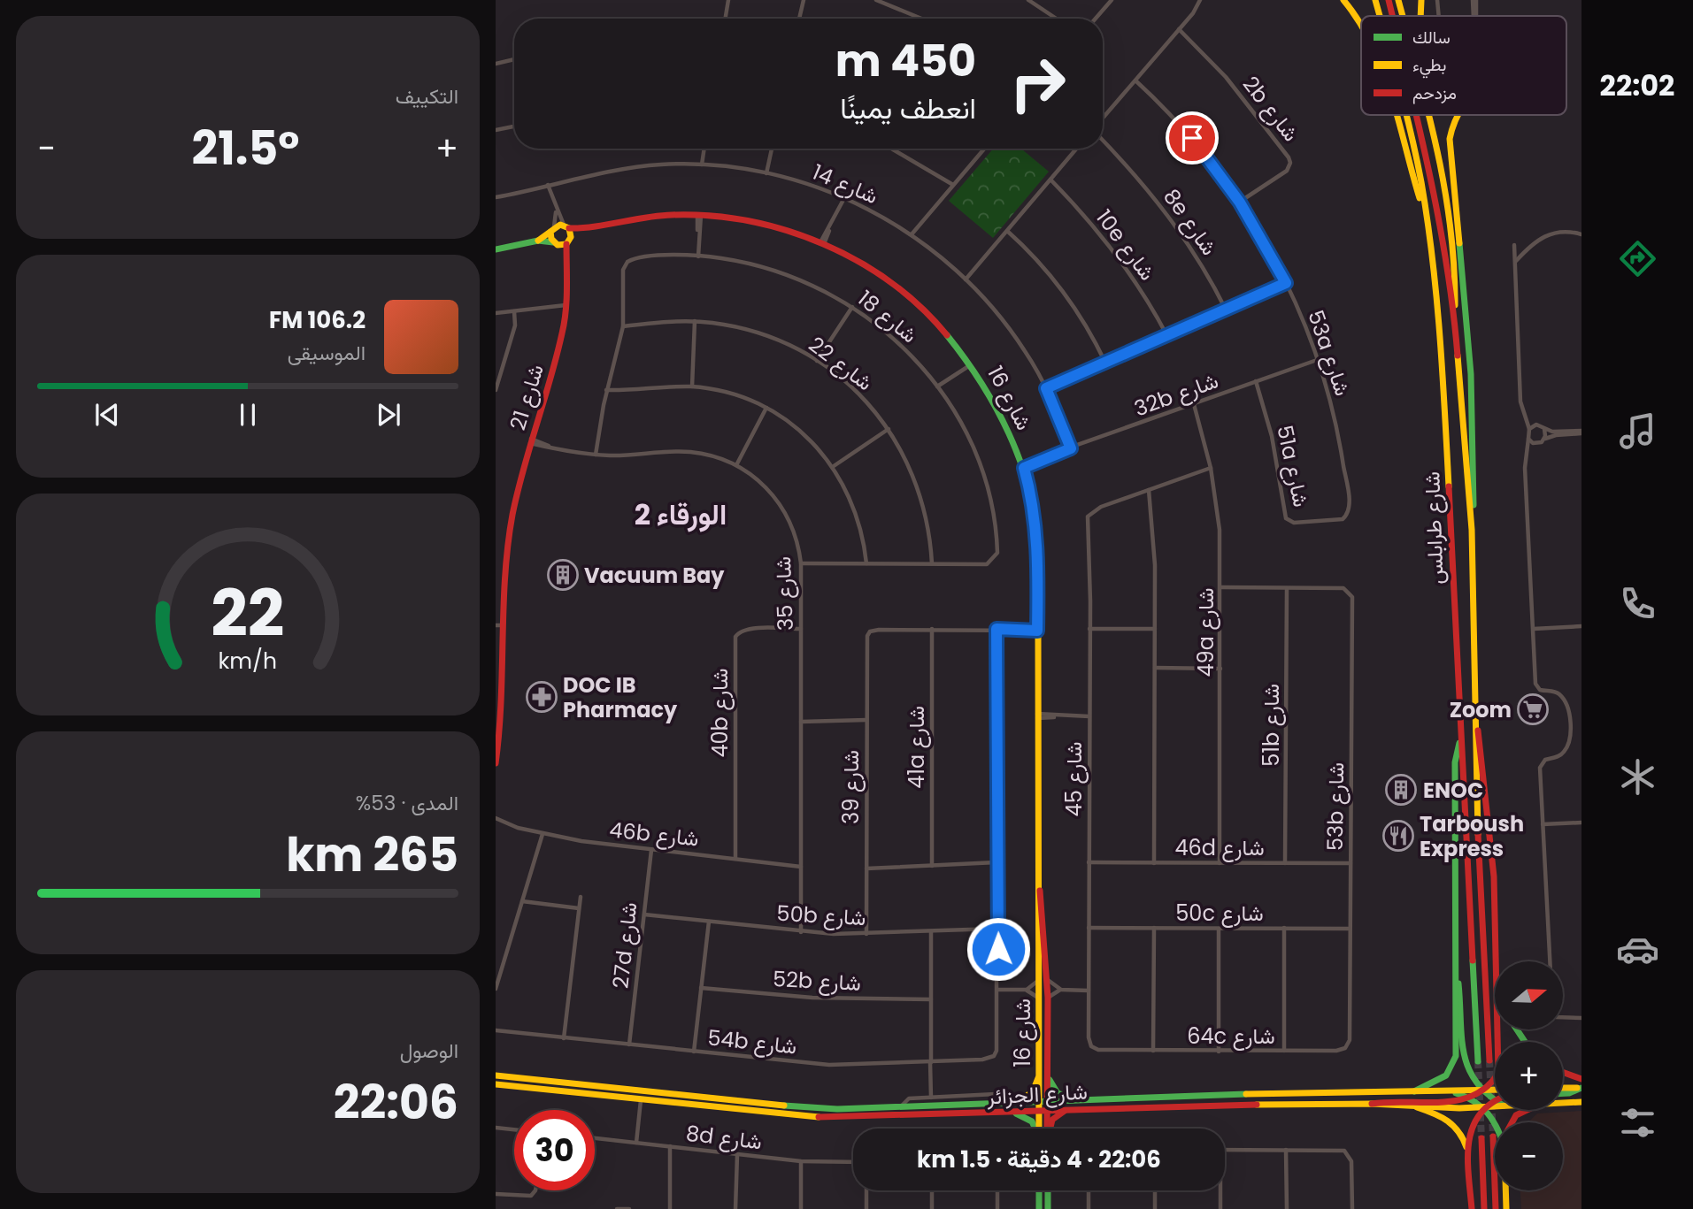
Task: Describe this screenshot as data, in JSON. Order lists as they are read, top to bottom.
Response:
{
  "streets": {
    "main road": [
      "شارع 21",
      "شارع 16",
      "شارع طرابلس",
      "شارع الجزائر"
    ],
    "street": [
      "2b شارع",
      "شارع 14",
      "8e شارع",
      "10e شارع",
      "شارع 18",
      "53a شارع",
      "شارع 22",
      "32b شارع",
      "51a شارع",
      "شارع 35",
      "49a شارع",
      "40b شارع",
      "51b شارع",
      "41a شارع",
      "شارع 45",
      "شارع 39",
      "53b شارع",
      "46b شارع",
      "46d شارع",
      "50c شارع",
      "50b شارع",
      "27d شارع",
      "52b شارع",
      "64c شارع",
      "54b شارع",
      "8d شارع"
    ]
  },
  "crossings": [
    ["2b شارع", "53a شارع"],
    ["شارع 14", "32b شارع"],
    ["شارع 18", "شارع 22"],
    ["53a شارع", "32b شارع"],
    ["53a شارع", "51a شارع"],
    ["32b شارع", "شارع 16"],
    ["32b شارع", "51a شارع"],
    ["32b شارع", "49a شارع"],
    ["شارع 21", "شارع 16"],
    ["شارع 21", "شارع 35"],
    ["شارع 16", "شارع الجزائر"],
    ["شارع 35", "40b شارع"],
    ["شارع 35", "46b شارع"],
    ["شارع 35", "50b شارع"],
    ["49a شارع", "46d شارع"],
    ["40b شارع", "46b شارع"],
    ["51b شارع", "53b شارع"],
    ["51b شارع", "46d شارع"],
    ["41a شارع", "شارع 39"],
    ["شارع 45", "46d شارع"],
    ["شارع 45", "50c شارع"],
    ["شارع 45", "64c شارع"],
    ["شارع 39", "50b شارع"],
    ["53b شارع", "46d شارع"],
    ["53b شارع", "50c شارع"],
    ["53b شارع", "64c شارع"],
    ["46b شارع", "27d شارع"],
    ["50b شارع", "27d شارع"],
    ["27d شارع", "54b شارع"]
  ],
  "districts": ["الورقاء 2"],
  "places": {
    "building": ["Vacuum Bay", "ENOC"],
    "pharmacy": ["DOC IB Pharmacy"],
    "supermarket": ["Zoom"],
    "restaurant": ["Tarboush Express"]
  },
  "legend": ["سالك", "بطيء", "مزدحم"],
  "north": "right",
  "page": {
    "tabs": "22:02",
    "tile": [
      "التكييف",
      ["المدى · 53%", "265 km"],
      ["الوصول", "22:06"]
    ],
    "turn": ["450 m", "انعطف يمينًا"],
    "heat": ["−", "21.5°", "+"],
    "song": ["106.2 FM", "الموسيقى"],
    "map_buttons": ["+", "−"],
    "limit": "30",
    "trip": "22:06 · 4 دقيقة · 1.5 km",
    "gauge": ["22", "km/h"]
  }
}
